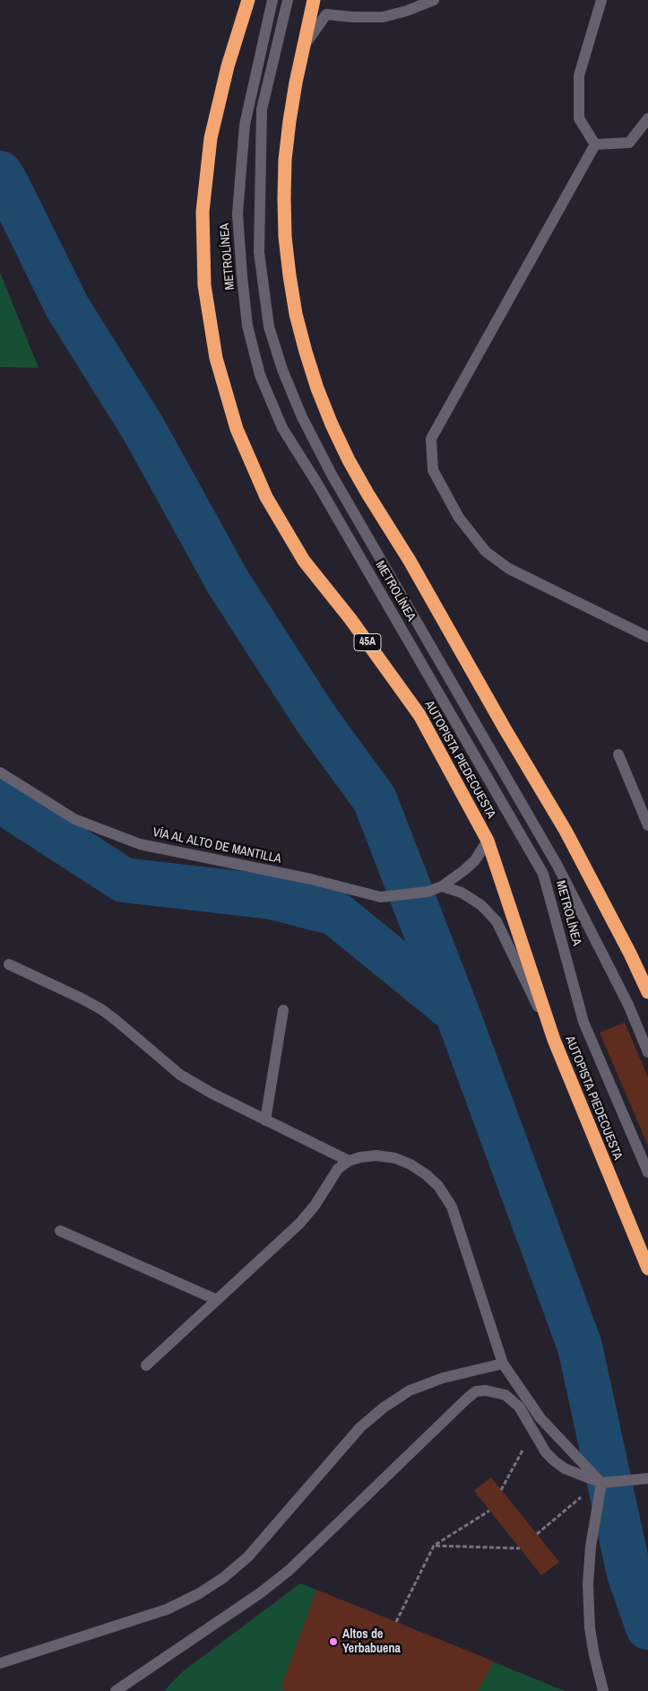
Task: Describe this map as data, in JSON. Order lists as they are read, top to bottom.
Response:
{
  "streets": {
    "highway": ["45A", "AUTOPISTA PIEDECUESTA"],
    "street": ["METROLÍNEA", "VÍA AL ALTO DE MANTILLA"]
  },
  "crossings": [
    ["AUTOPISTA PIEDECUESTA", "VÍA AL ALTO DE MANTILLA"]
  ],
  "places": ["Altos de Yerbabuena"]
}
